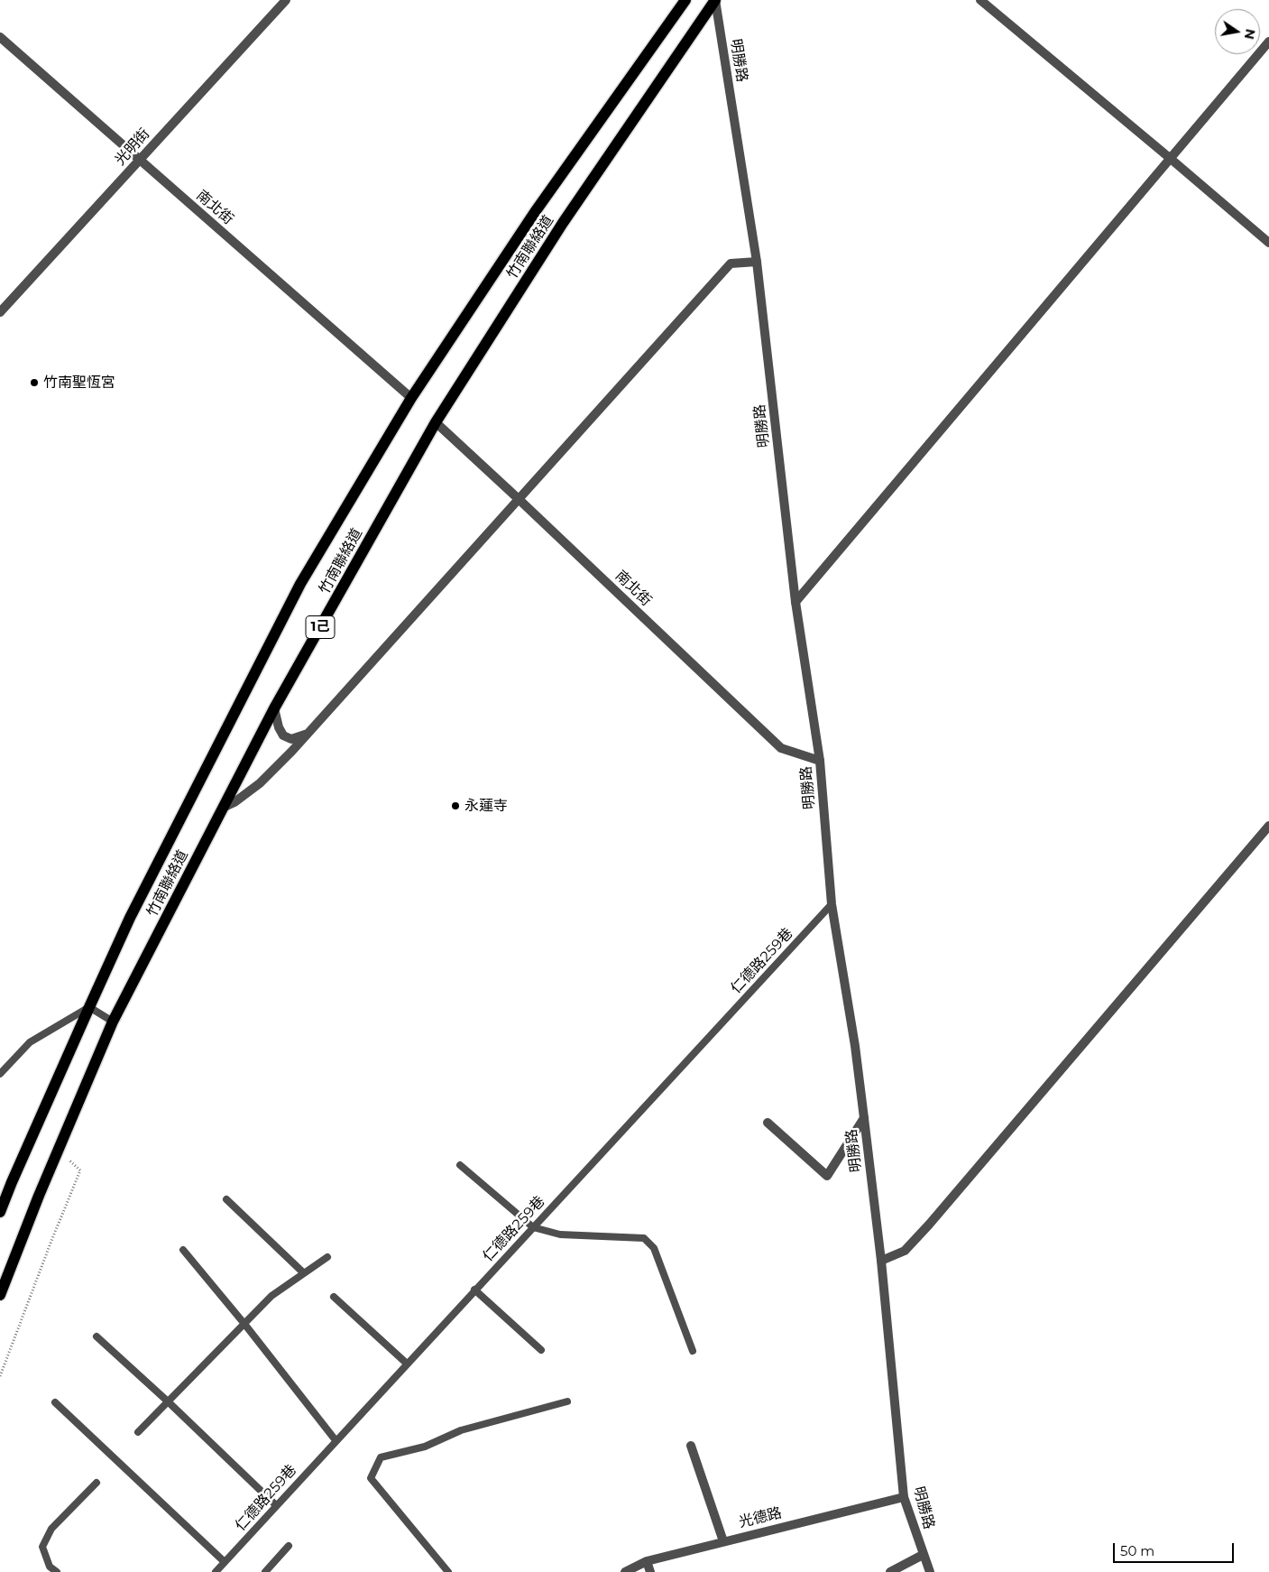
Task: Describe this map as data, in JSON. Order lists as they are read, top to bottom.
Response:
{
  "streets": {
    "main road": ["竹南聯絡道", "1己"],
    "street": [
      "明勝路",
      "光明街",
      "南北街",
      "光德路"
    ],
    "lane": ["仁德路259巷"]
  },
  "crossings": [
    ["明勝路", "南北街"],
    ["明勝路", "竹南聯絡道"],
    ["明勝路", "仁德路259巷"],
    ["明勝路", "光德路"],
    ["光明街", "南北街"],
    ["南北街", "竹南聯絡道"]
  ],
  "places": ["竹南聖恆宮", "永蓮寺"],
  "scale_bar": "50 m",
  "north": "right"
}
